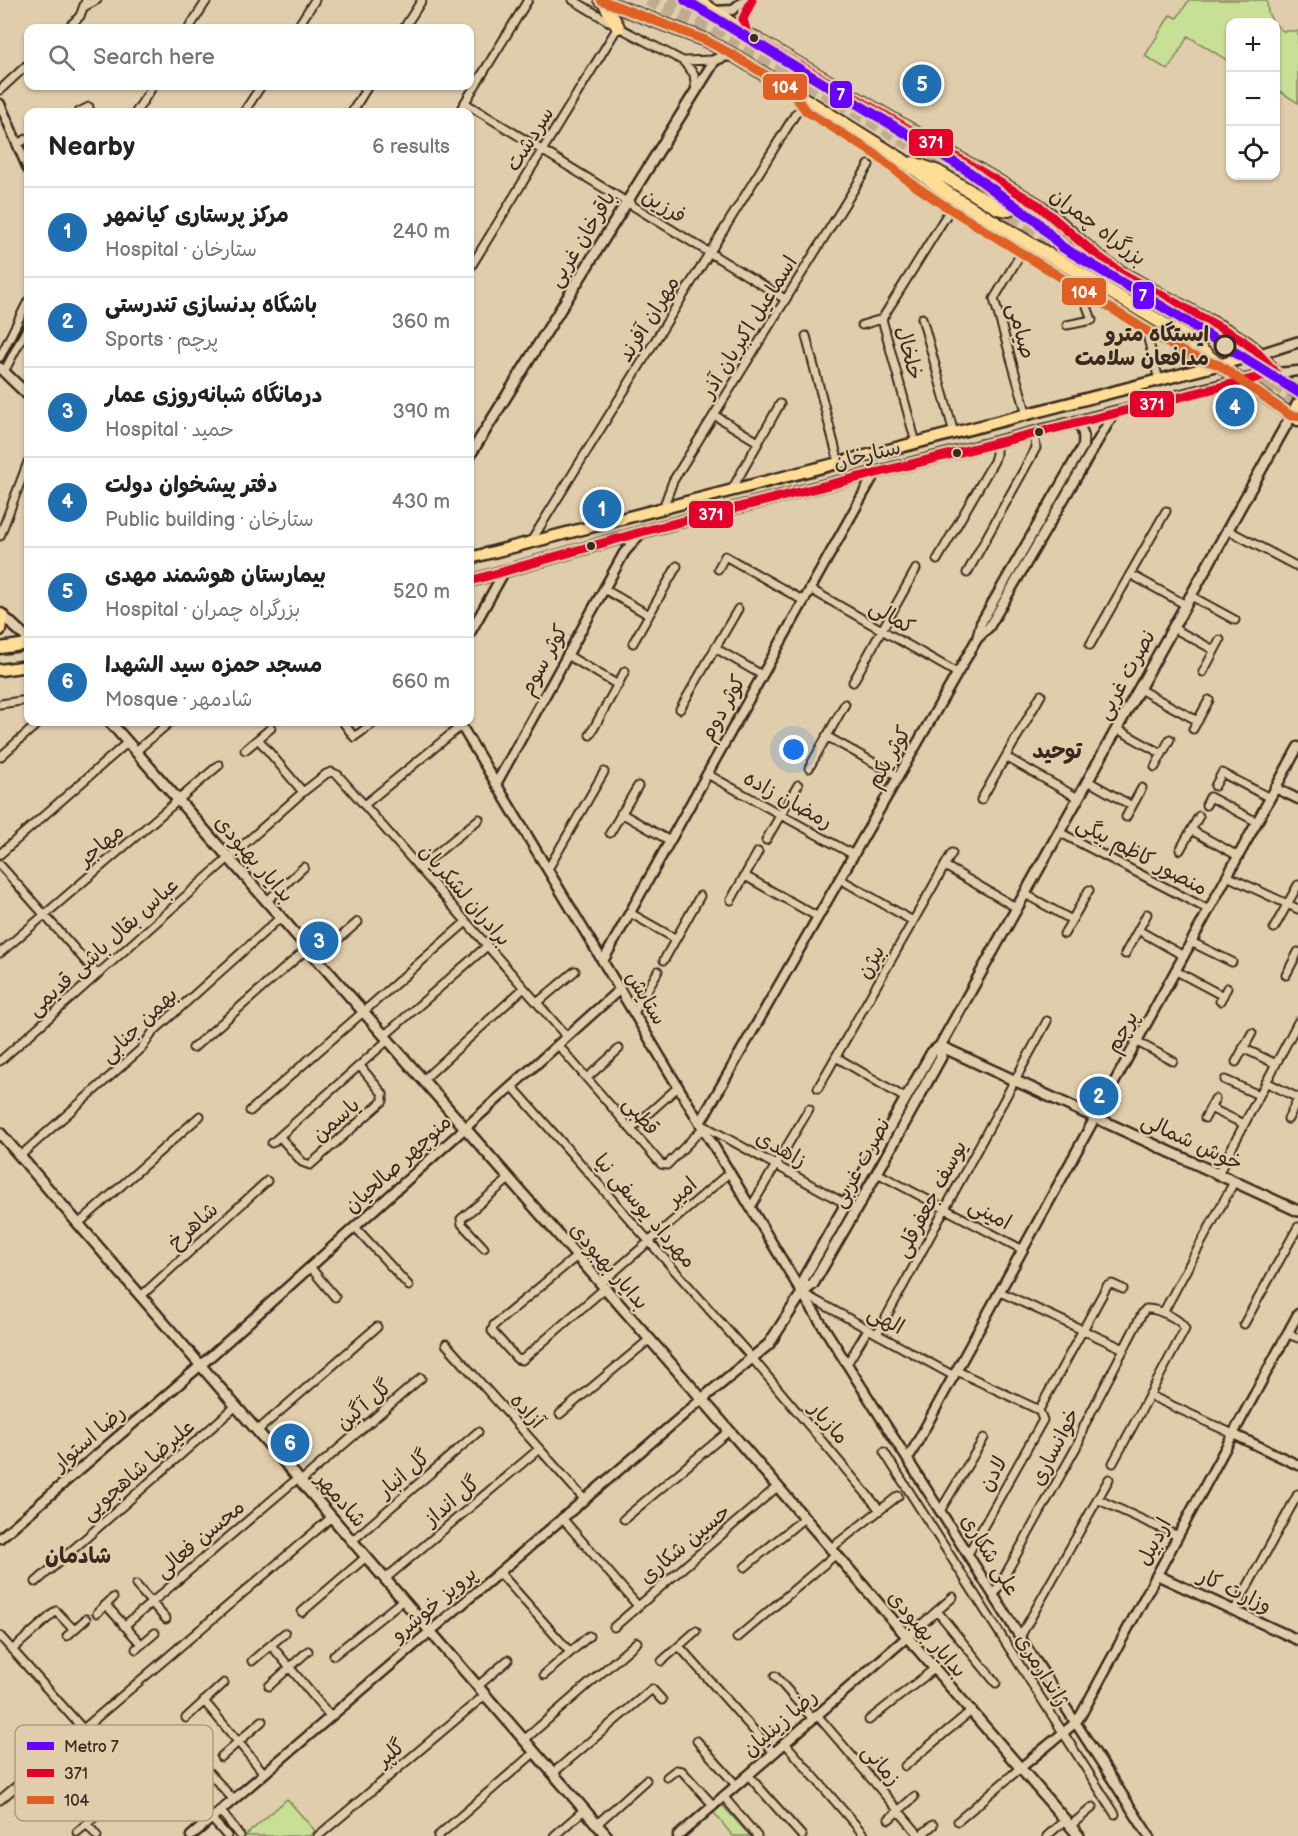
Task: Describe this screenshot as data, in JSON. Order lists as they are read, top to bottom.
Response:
{
  "streets": {
    "highway": ["بزرگراه چمران"],
    "main road": [
      "باقرخان غربی",
      "ستارخان",
      "نصرت غربی",
      "بدایار بهبودی",
      "خوش شمالی",
      "شادمهر"
    ],
    "street": [
      "سردشت",
      "فرزین",
      "مهران آفرند",
      "اسماعیل اکبریان آذر",
      "صیامی",
      "خلخال",
      "کمالی",
      "کوثر سوم",
      "کوثر دوم",
      "کوثر یکم",
      "رمضان زاده",
      "مهاجر",
      "منصور کاظم بیگی",
      "برادران لشکریان",
      "عباس بقال باشی قدیمی",
      "بیژن",
      "ستایش",
      "بهمن جنابی",
      "پرچم",
      "قطبی",
      "یاسمن",
      "زاهدی",
      "منوچهر صالحیان",
      "امیر",
      "یوسف جعفرقلی",
      "مهرداد یوسفی نیا",
      "امینی",
      "شاهرخ",
      "الهی",
      "گل آگین",
      "آزاده",
      "مازیار",
      "رضا استوار",
      "خوانساری",
      "علیرضا شاهجویی",
      "گل انبار",
      "لادن",
      "گل انداز",
      "محسن فعالی",
      "اردبیل",
      "حسین شکاری",
      "علی شکاری",
      "وزارت کار",
      "پرویز خوشرو",
      "ژاندارمری",
      "رضا زینلیان",
      "گلپر",
      "زمانی"
    ]
  },
  "crossings": [
    ["سردشت", "فرزین"],
    ["فرزین", "باقرخان غربی"],
    ["فرزین", "مهران آفرند"],
    ["فرزین", "اسماعیل اکبریان آذر"],
    ["بزرگراه چمران", "ستارخان"],
    ["مهران آفرند", "ستارخان"],
    ["اسماعیل اکبریان آذر", "ستارخان"],
    ["صیامی", "ستارخان"],
    ["خلخال", "ستارخان"],
    ["ستارخان", "کوثر سوم"],
    ["ستارخان", "کوثر دوم"],
    ["ستارخان", "کوثر یکم"],
    ["کمالی", "کوثر دوم"],
    ["کمالی", "کوثر یکم"],
    ["کوثر سوم", "ستایش"],
    ["نصرت غربی", "منصور کاظم بیگی"],
    ["نصرت غربی", "بدایار بهبودی"],
    ["نصرت غربی", "ستایش"],
    ["نصرت غربی", "خوش شمالی"],
    ["نصرت غربی", "زاهدی"],
    ["نصرت غربی", "مهرداد یوسفی نیا"],
    ["نصرت غربی", "امینی"],
    ["نصرت غربی", "الهی"],
    ["نصرت غربی", "مازیار"],
    ["نصرت غربی", "علی شکاری"],
    ["نصرت غربی", "پرویز خوشرو"],
    ["کوثر دوم", "رمضان زاده"],
    ["کوثر دوم", "ستایش"],
    ["کوثر یکم", "رمضان زاده"],
    ["کوثر یکم", "ستایش"],
    ["کوثر یکم", "قطبی"],
    ["کوثر یکم", "زاهدی"],
    ["مهاجر", "بدایار بهبودی"],
    ["منصور کاظم بیگی", "پرچم"],
    ["بدایار بهبودی", "عباس بقال باشی قدیمی"],
    ["بدایار بهبودی", "بهمن جنابی"],
    ["بدایار بهبودی", "منوچهر صالحیان"],
    ["بدایار بهبودی", "امیر"],
    ["بدایار بهبودی", "اردبیل"],
    ["بدایار بهبودی", "حسین شکاری"],
    ["بدایار بهبودی", "پرویز خوشرو"],
    ["بدایار بهبودی", "رضا زینلیان"],
    ["برادران لشکریان", "عباس بقال باشی قدیمی"],
    ["برادران لشکریان", "منوچهر صالحیان"],
    ["ستایش", "قطبی"],
    ["ستایش", "زاهدی"],
    ["ستایش", "منوچهر صالحیان"],
    ["ستایش", "امیر"],
    ["ستایش", "الهی"],
    ["ستایش", "علی شکاری"],
    ["بهمن جنابی", "شادمهر"],
    ["پرچم", "خوش شمالی"],
    ["پرچم", "امینی"],
    ["پرچم", "الهی"],
    ["پرچم", "علی شکاری"],
    ["قطبی", "زاهدی"],
    ["قطبی", "منوچهر صالحیان"],
    ["خوش شمالی", "یوسف جعفرقلی"],
    ["منوچهر صالحیان", "مهرداد یوسفی نیا"],
    ["منوچهر صالحیان", "رضا استوار"],
    ["منوچهر صالحیان", "شادمهر"],
    ["امیر", "مهرداد یوسفی نیا"],
    ["یوسف جعفرقلی", "امینی"],
    ["یوسف جعفرقلی", "الهی"],
    ["مهرداد یوسفی نیا", "مازیار"],
    ["شاهرخ", "شادمهر"],
    ["الهی", "لادن"],
    ["الهی", "علی شکاری"],
    ["گل آگین", "شادمهر"],
    ["گل آگین", "محسن فعالی"],
    ["آزاده", "گل انداز"],
    ["آزاده", "پرویز خوشرو"],
    ["رضا استوار", "شادمهر"],
    ["خوانساری", "علی شکاری"],
    ["علیرضا شاهجویی", "شادمهر"],
    ["گل انبار", "شادمهر"],
    ["لادن", "علی شکاری"],
    ["شادمهر", "گل انداز"],
    ["شادمهر", "محسن فعالی"],
    ["شادمهر", "پرویز خوشرو"],
    ["شادمهر", "گلپر"],
    ["اردبیل", "علی شکاری"],
    ["اردبیل", "وزارت کار"],
    ["اردبیل", "ژاندارمری"],
    ["رضا زینلیان", "زمانی"]
  ],
  "districts": ["توحید", "شادمان"],
  "places": ["ایستگاه مترو مدافعان سلامت"],
  "lines": ["metro line 7", "transit line 371", "transit line 104"],
  "legend": ["Metro 7", "371", "104"],
  "page": {
    "map_buttons": ["+", "−"],
    "search": "Search here",
    "pins": [
      "5",
      "4",
      "1",
      "3",
      "2",
      "6"
    ],
    "heading": ["Nearby", "6 results"],
    "list": [
      {
        "mark": "1",
        "name": "مرکز پرستاری کیانمهر",
        "note": "Hospital · ستارخان",
        "value": "240 m"
      },
      {
        "mark": "2",
        "name": "باشگاه بدنسازی تندرستی",
        "note": "Sports · پرچم",
        "value": "360 m"
      },
      {
        "mark": "3",
        "name": "درمانگاه شبانه‌روزی عمار",
        "note": "Hospital · حمید",
        "value": "390 m"
      },
      {
        "mark": "4",
        "name": "دفتر پیشخوان دولت",
        "note": "Public building · ستارخان",
        "value": "430 m"
      },
      {
        "mark": "5",
        "name": "بیمارستان هوشمند مهدی",
        "note": "Hospital · بزرگراه چمران",
        "value": "520 m"
      },
      {
        "mark": "6",
        "name": "مسجد حمزه سید الشهدا",
        "note": "Mosque · شادمهر",
        "value": "660 m"
      }
    ]
  }
}
